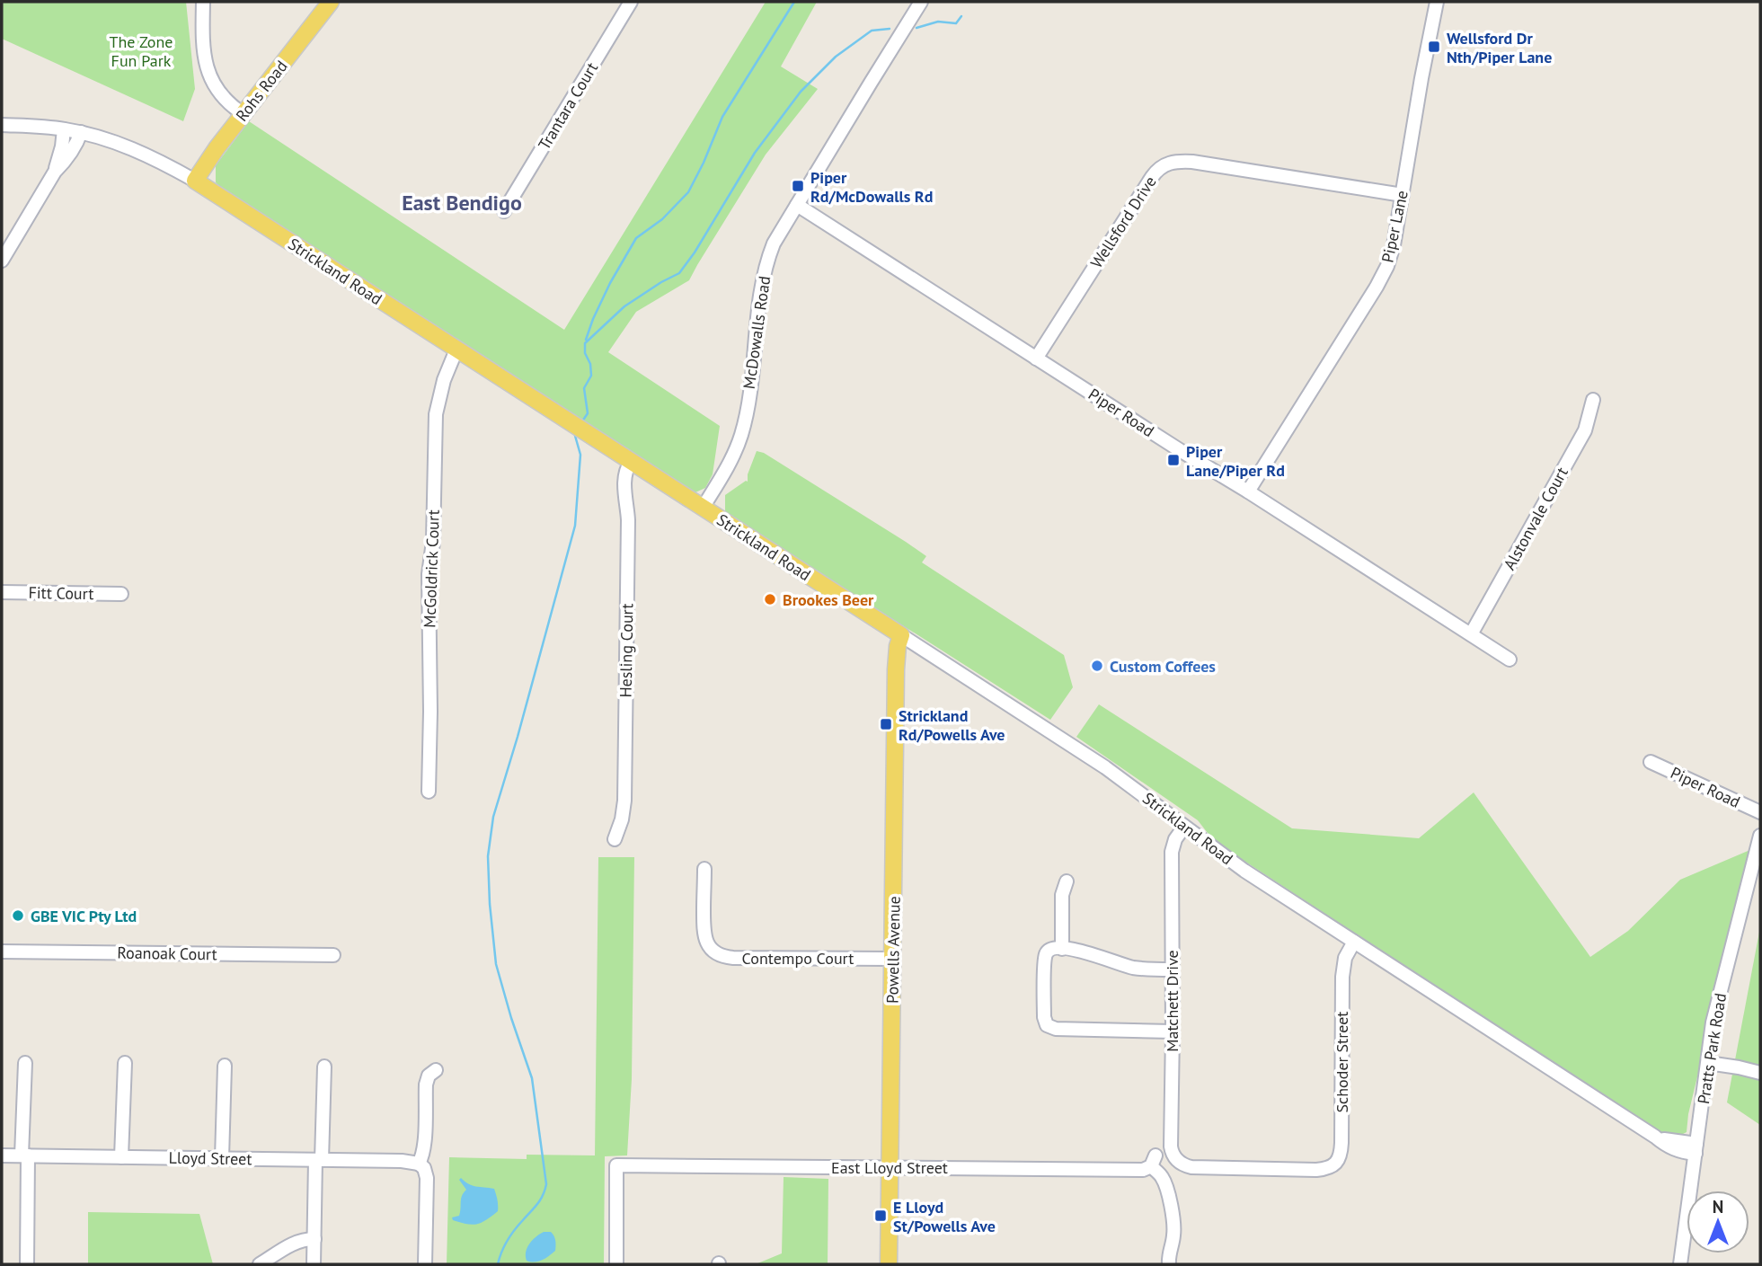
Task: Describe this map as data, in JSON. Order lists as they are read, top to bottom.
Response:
{
  "streets": {
    "main road": ["Rohs Road", "Strickland Road", "Powells Avenue"],
    "street": [
      "Trantara Court",
      "Wellsford Drive",
      "Piper Lane",
      "McDowalls Road",
      "Piper Road",
      "Alstonvale Court",
      "McGoldrick Court",
      "Fitt Court",
      "Hesling Court",
      "Roanoak Court",
      "Contempo Court",
      "Matchett Drive",
      "Pratts Park Road",
      "Schoder Street",
      "Lloyd Street",
      "East Lloyd Street"
    ]
  },
  "crossings": [
    ["Rohs Road", "Strickland Road"],
    ["Wellsford Drive", "Piper Lane"],
    ["Wellsford Drive", "Piper Road"],
    ["Piper Lane", "Piper Road"],
    ["Strickland Road", "McDowalls Road"],
    ["Strickland Road", "McGoldrick Court"],
    ["Strickland Road", "Hesling Court"],
    ["Strickland Road", "Powells Avenue"],
    ["Strickland Road", "Matchett Drive"],
    ["Strickland Road", "Pratts Park Road"],
    ["Strickland Road", "Schoder Street"],
    ["McDowalls Road", "Piper Road"],
    ["Piper Road", "Alstonvale Court"],
    ["Powells Avenue", "Contempo Court"],
    ["Powells Avenue", "East Lloyd Street"],
    ["Matchett Drive", "Schoder Street"]
  ],
  "districts": ["East Bendigo"],
  "parks": ["The Zone Fun Park"],
  "places": {
    "transit": [
      "Wellsford Dr Nth/Piper Lane",
      "Piper Rd/McDowalls Rd",
      "Piper Lane/Piper Rd",
      "Strickland Rd/Powells Ave",
      "E Lloyd St/Powells Ave"
    ],
    "other": ["Brookes Beer", "Custom Coffees", "GBE VIC Pty Ltd"]
  },
  "north": "top"
}
